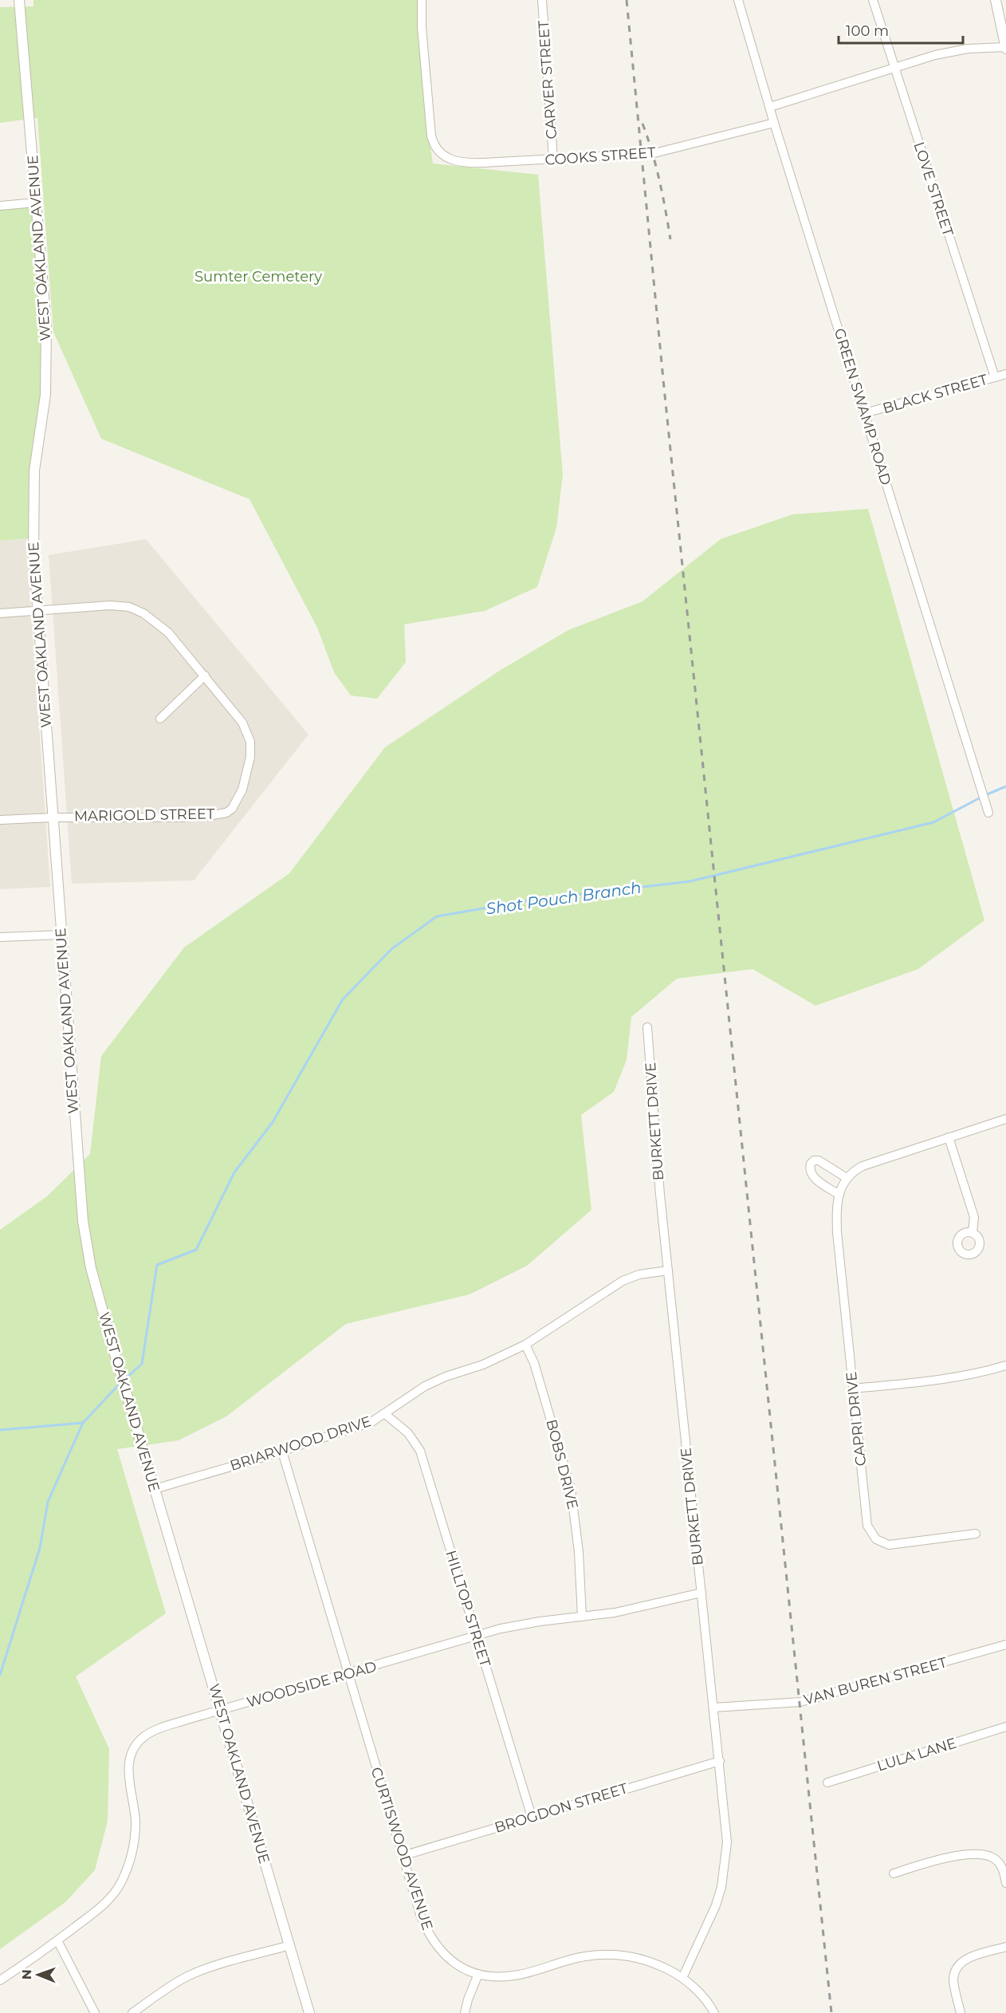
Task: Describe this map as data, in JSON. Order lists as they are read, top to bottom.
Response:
{
  "streets": {
    "street": [
      "CARVER STREET",
      "COOKS STREET",
      "LOVE STREET",
      "WEST OAKLAND AVENUE",
      "BLACK STREET",
      "GREEN SWAMP ROAD",
      "MARIGOLD STREET",
      "BURKETT DRIVE",
      "CAPRI DRIVE",
      "BRIARWOOD DRIVE",
      "BOBS DRIVE",
      "HILLTOP STREET",
      "VAN BUREN STREET",
      "WOODSIDE ROAD",
      "LULA LANE",
      "BROGDON STREET",
      "CURTISWOOD AVENUE"
    ]
  },
  "crossings": [
    ["CARVER STREET", "COOKS STREET"],
    ["COOKS STREET", "GREEN SWAMP ROAD"],
    ["LOVE STREET", "BLACK STREET"],
    ["WEST OAKLAND AVENUE", "MARIGOLD STREET"],
    ["WEST OAKLAND AVENUE", "BRIARWOOD DRIVE"],
    ["WEST OAKLAND AVENUE", "WOODSIDE ROAD"],
    ["BLACK STREET", "GREEN SWAMP ROAD"],
    ["BURKETT DRIVE", "BRIARWOOD DRIVE"],
    ["BURKETT DRIVE", "VAN BUREN STREET"],
    ["BURKETT DRIVE", "WOODSIDE ROAD"],
    ["BURKETT DRIVE", "BROGDON STREET"],
    ["BURKETT DRIVE", "CURTISWOOD AVENUE"],
    ["BRIARWOOD DRIVE", "BOBS DRIVE"],
    ["BRIARWOOD DRIVE", "HILLTOP STREET"],
    ["BRIARWOOD DRIVE", "CURTISWOOD AVENUE"],
    ["BOBS DRIVE", "WOODSIDE ROAD"],
    ["HILLTOP STREET", "WOODSIDE ROAD"],
    ["HILLTOP STREET", "BROGDON STREET"],
    ["WOODSIDE ROAD", "CURTISWOOD AVENUE"],
    ["BROGDON STREET", "CURTISWOOD AVENUE"]
  ],
  "water": ["Shot Pouch Branch"],
  "parks": ["Sumter Cemetery"],
  "scale_bar": "100 m",
  "north": "left"
}
